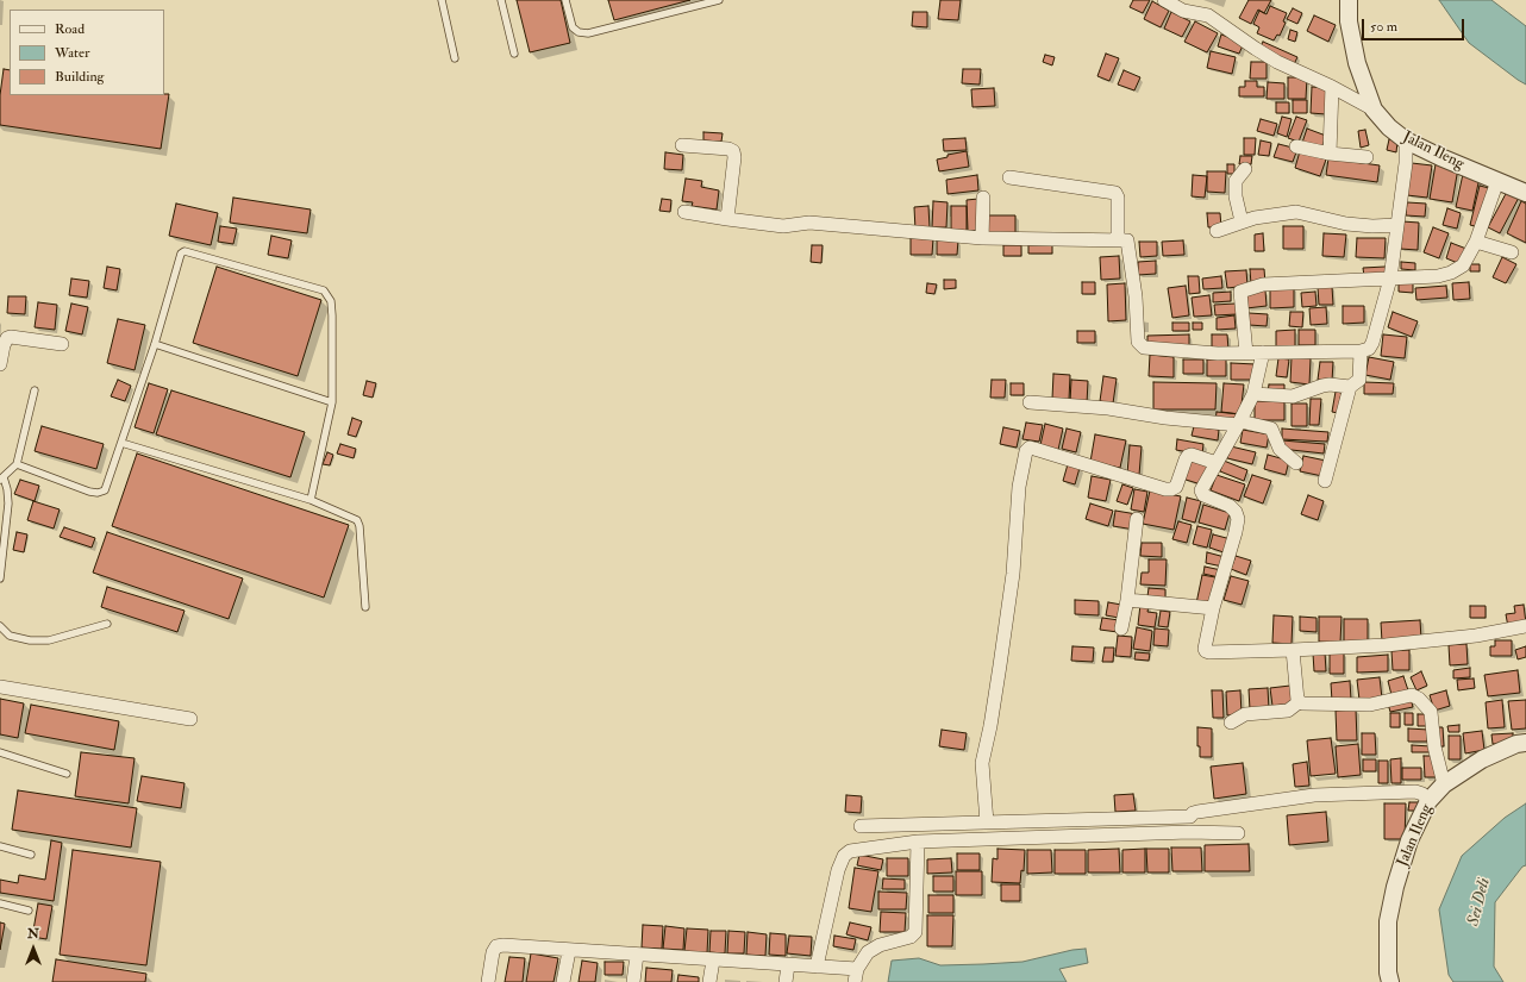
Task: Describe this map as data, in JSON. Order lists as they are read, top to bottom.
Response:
{
  "streets": {
    "street": ["Jalan Ileng"]
  },
  "water": ["Sei Deli"],
  "legend": ["Road", "Water", "Building"],
  "scale_bar": "50 m",
  "north": "top"
}
